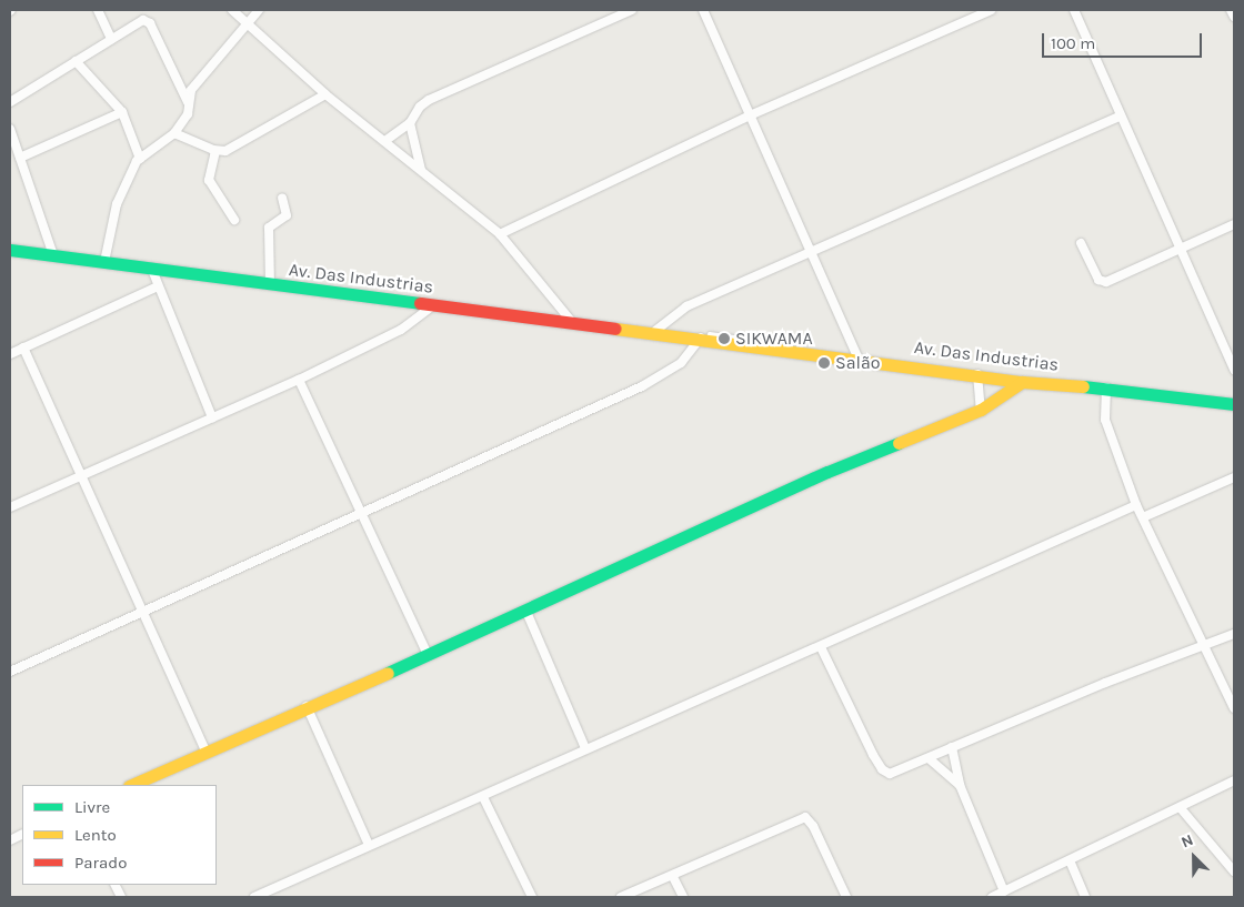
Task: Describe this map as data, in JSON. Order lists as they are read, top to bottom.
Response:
{
  "streets": {
    "main road": ["Av. Das Industrias"]
  },
  "places": ["SIKWAMA", "Salão"],
  "legend": ["Livre", "Lento", "Parado"],
  "scale_bar": "100 m",
  "north": "top left"
}
